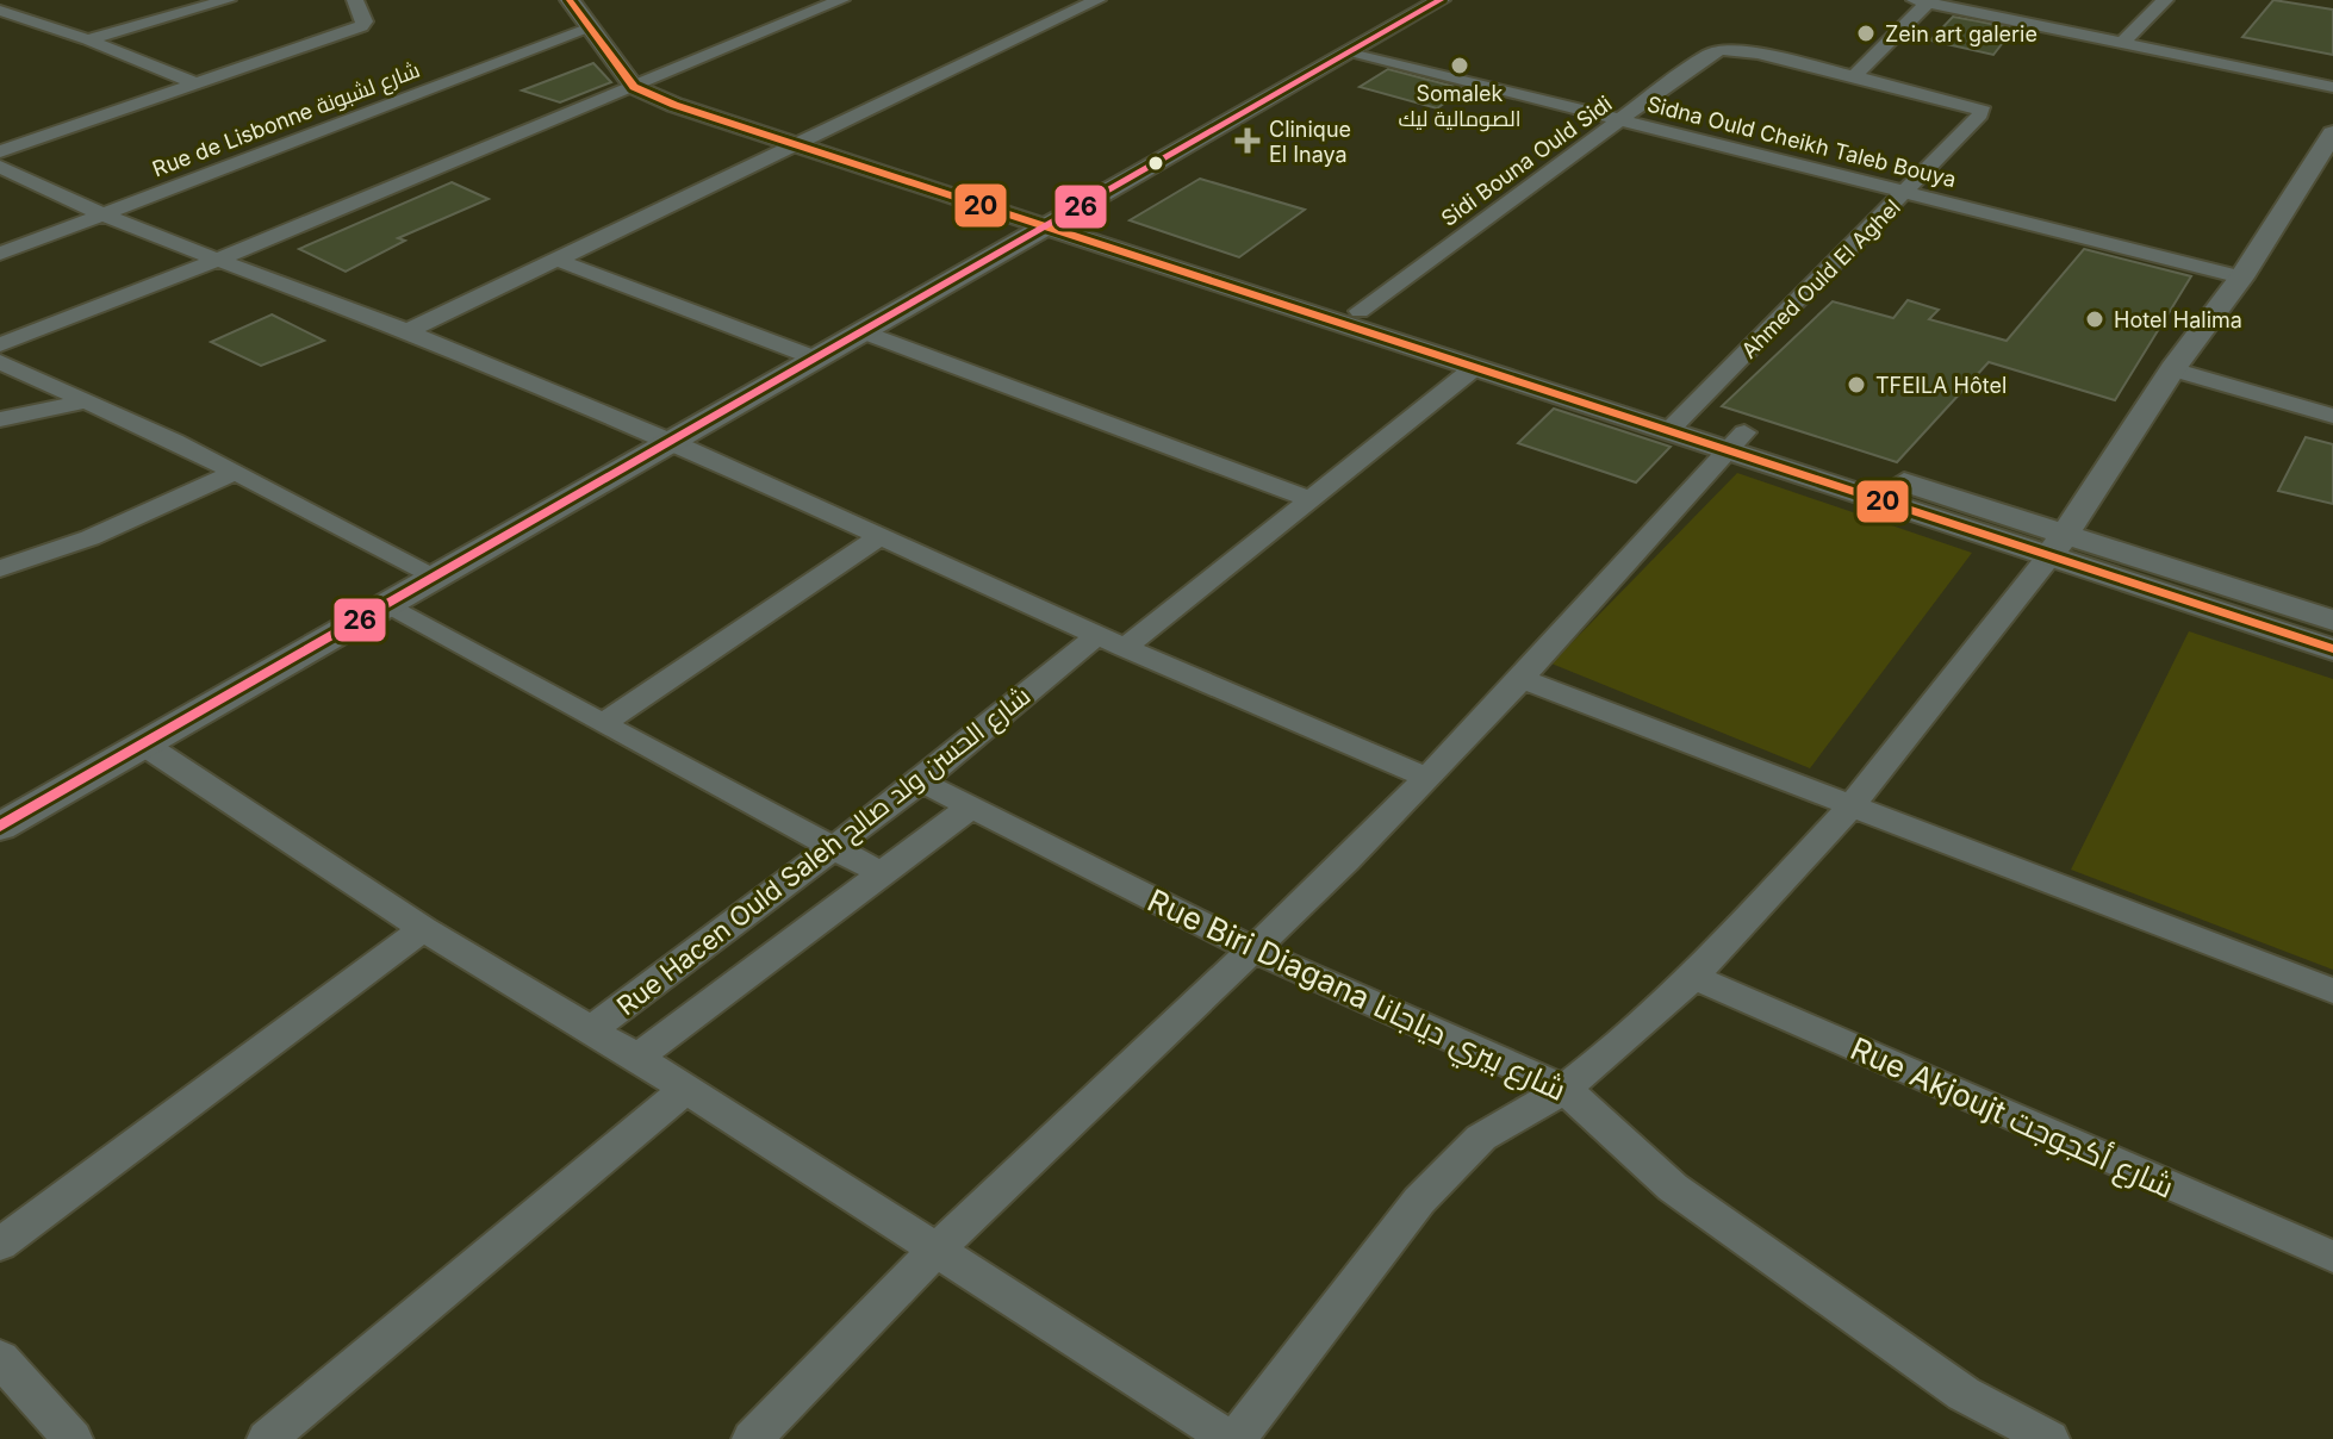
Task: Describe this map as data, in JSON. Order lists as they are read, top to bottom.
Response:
{
  "streets": {
    "street": [
      "Rue de Lisbonne شارع لشبونة",
      "Sidna Ould Cheikh Taleb Bouya",
      "Sidi Bouna Ould Sidi",
      "Ahmed Ould El Aghel",
      "Rue Hacen Ould Saleh شارع الحسن ولد صالح",
      "Rue Biri Diagana شارع بيري دياجانا",
      "Rue Akjoujt شارع أكجوجت"
    ]
  },
  "crossings": [
    ["Sidna Ould Cheikh Taleb Bouya", "Sidi Bouna Ould Sidi"],
    ["Sidna Ould Cheikh Taleb Bouya", "Ahmed Ould El Aghel"],
    ["Sidi Bouna Ould Sidi", "Ahmed Ould El Aghel"],
    ["Rue Hacen Ould Saleh شارع الحسن ولد صالح", "Rue Biri Diagana شارع بيري دياجانا"]
  ],
  "places": {
    "other": [
      "Zein art galerie",
      "Somalek الصومالية ليك",
      "Hotel Halima",
      "TFEILA Hôtel"
    ],
    "health": ["Clinique El Inaya"]
  },
  "lines": ["transit line 20", "transit line 26"]
}
